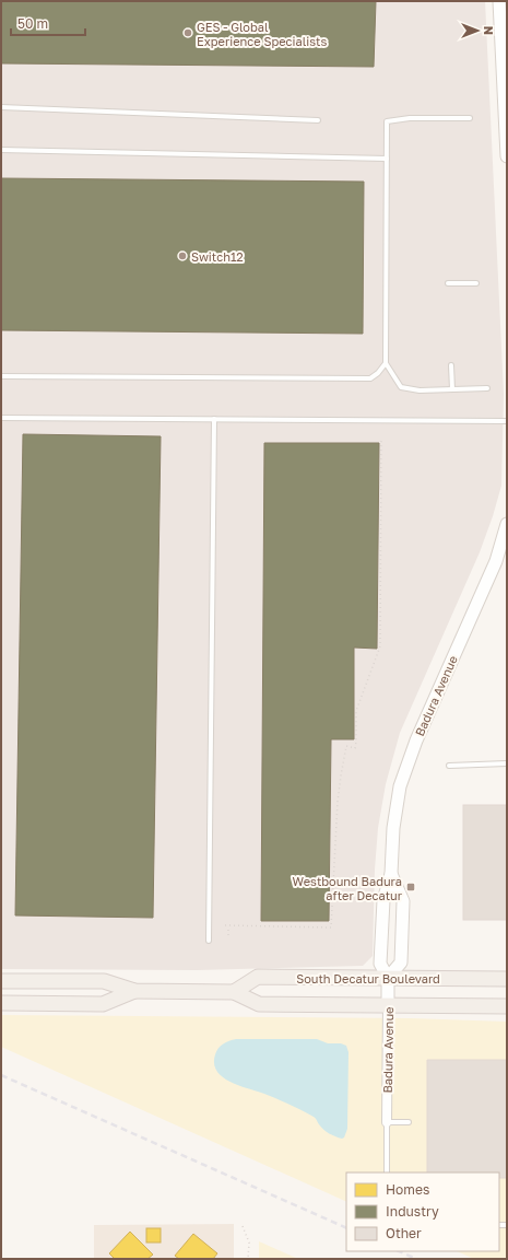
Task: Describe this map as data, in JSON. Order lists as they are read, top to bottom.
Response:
{
  "streets": {
    "main road": ["Badura Avenue", "South Decatur Boulevard"]
  },
  "crossings": [
    ["Badura Avenue", "South Decatur Boulevard"]
  ],
  "places": {
    "other": ["GES - Global Experience Specialists", "Switch12"],
    "transit": ["Westbound Badura after Decatur"]
  },
  "legend": ["Homes", "Industry", "Other"],
  "scale_bar": "50 m",
  "north": "right"
}
